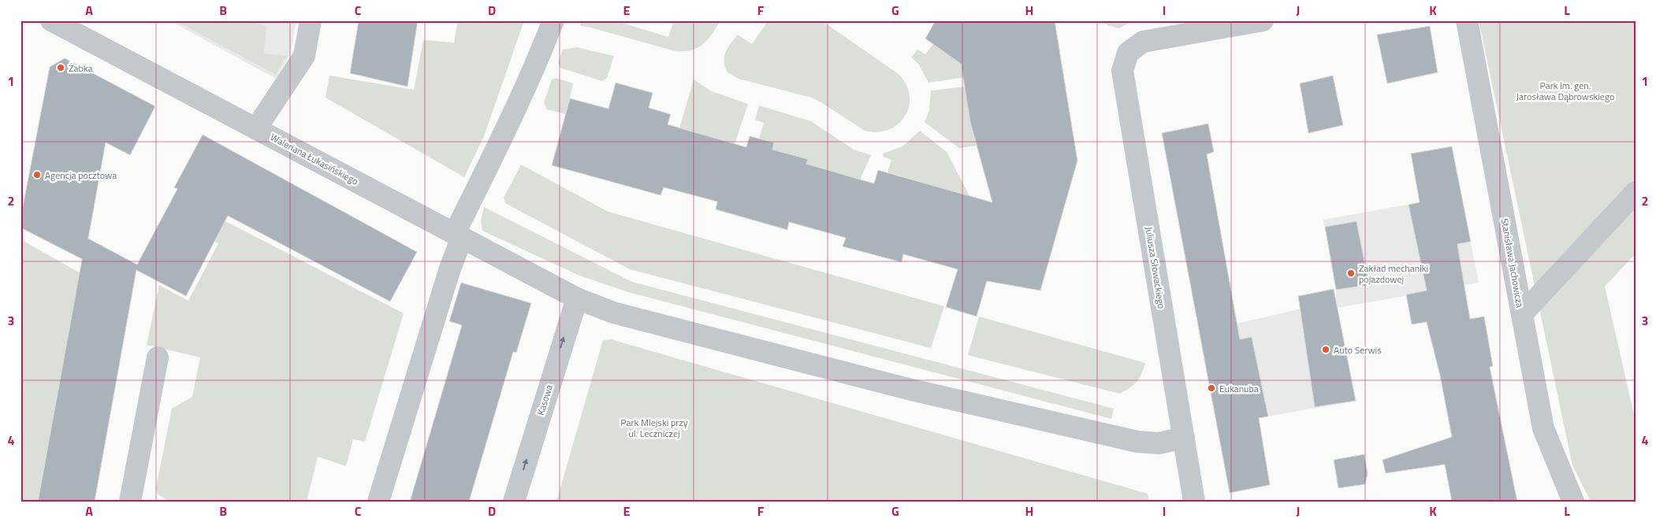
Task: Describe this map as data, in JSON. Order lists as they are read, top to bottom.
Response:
{
  "streets": {
    "street": [
      "Waleriana Łukasińskiego",
      "Stanisława Jachowicza",
      "Juliusza Słowackiego",
      "Kasowa"
    ]
  },
  "crossings": [
    ["Waleriana Łukasińskiego", "Juliusza Słowackiego"],
    ["Waleriana Łukasińskiego", "Kasowa"]
  ],
  "parks": ["Park im. gen. Jarosława Dąbrowskiego", "Park Miejski przy ul. Leczniczej"],
  "places": [
    "Żabka",
    "Agencja pocztowa",
    "Zakład mechaniki pojazdowej",
    "Auto Serwis",
    "Eukanuba"
  ],
  "grid": {
    "columns": [
      "A",
      "B",
      "C",
      "D",
      "E",
      "F",
      "G",
      "H",
      "I",
      "J",
      "K",
      "L"
    ],
    "rows": [
      "1",
      "2",
      "3",
      "4"
    ]
  }
}
